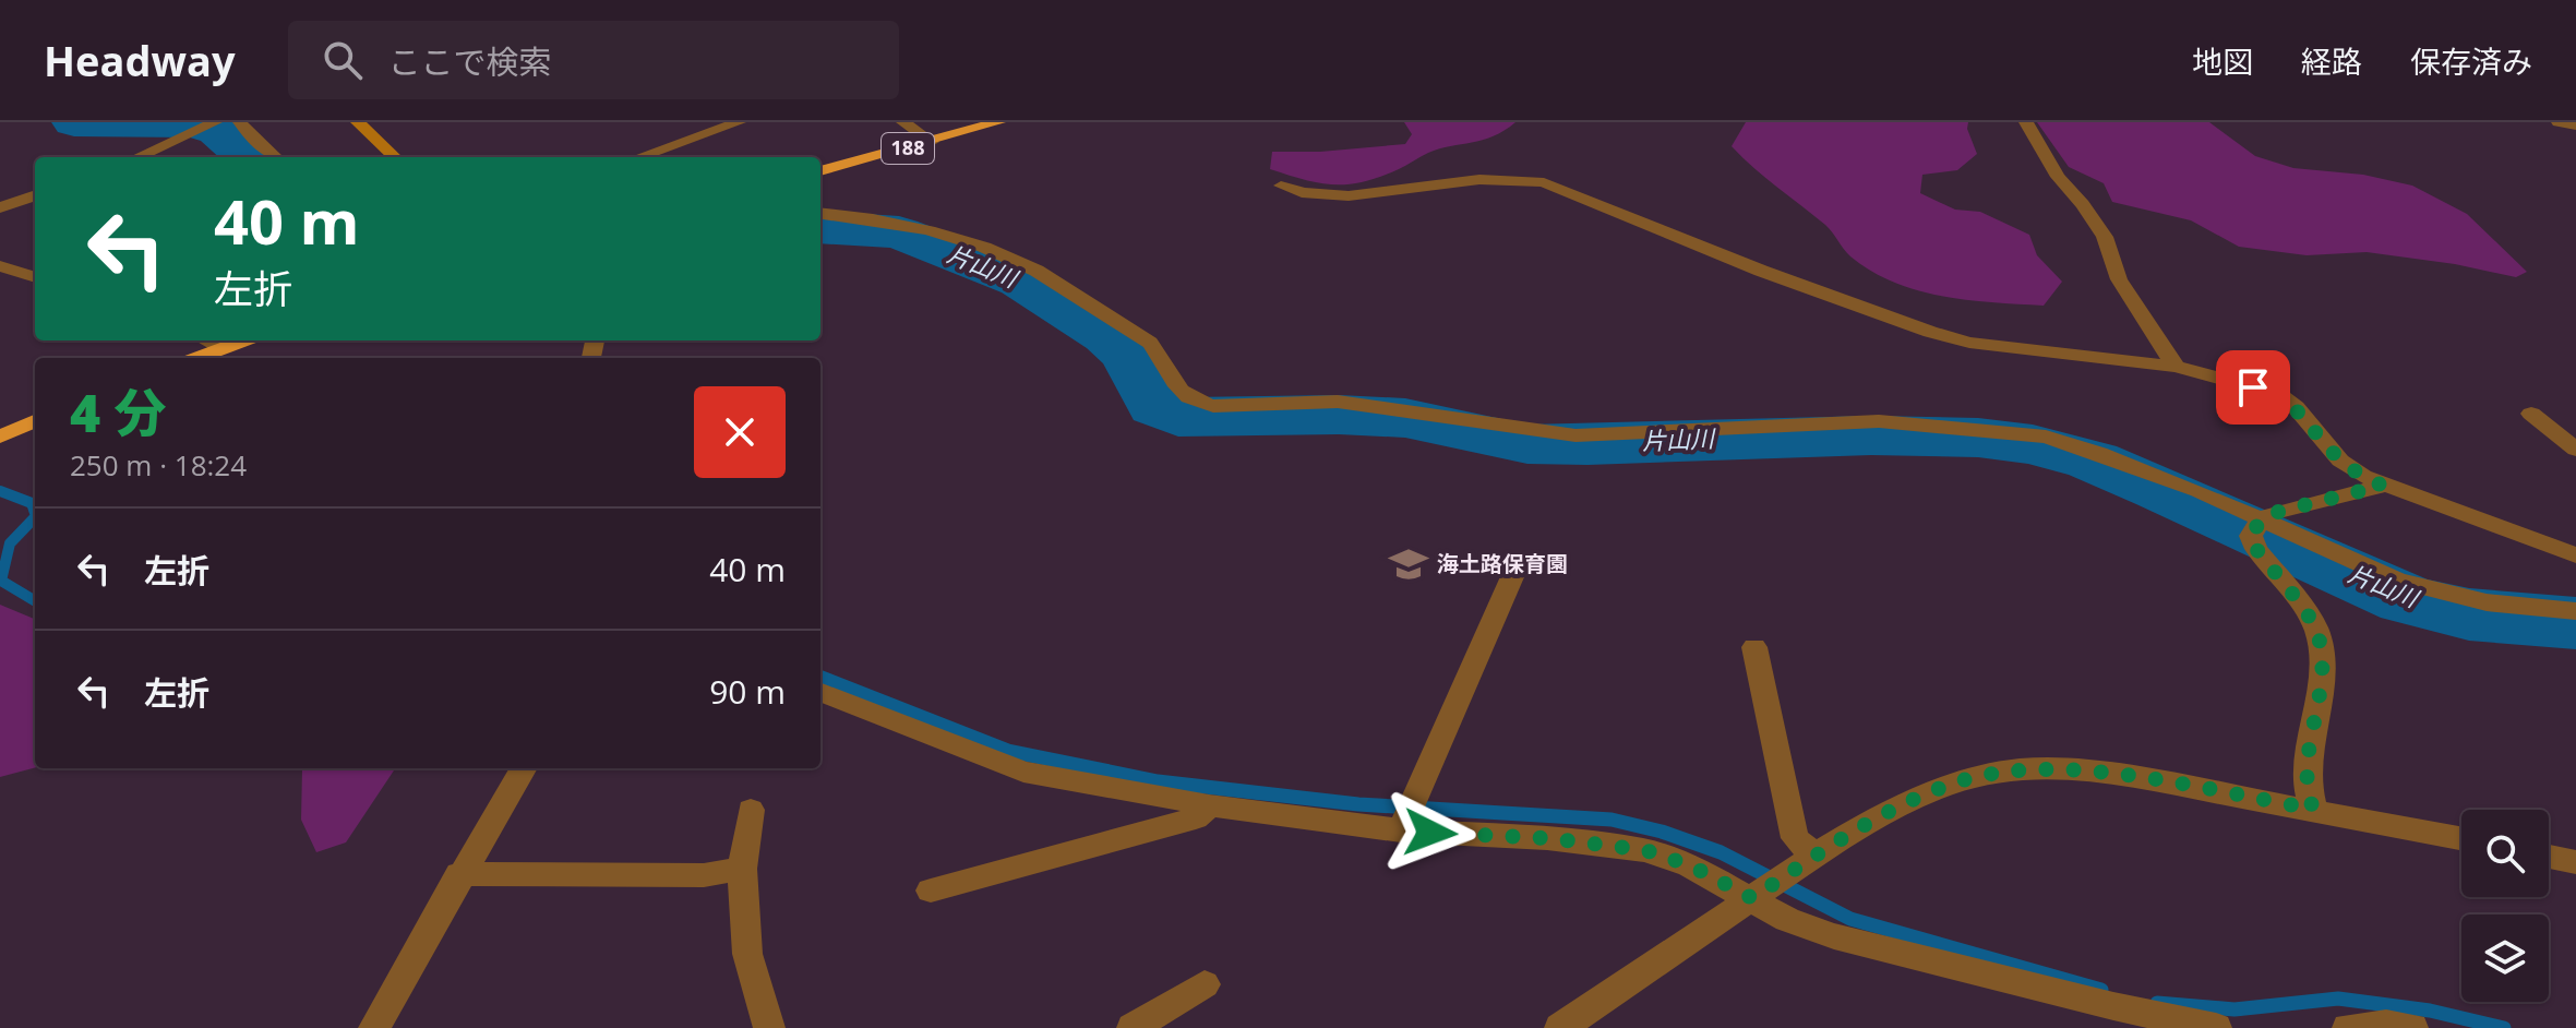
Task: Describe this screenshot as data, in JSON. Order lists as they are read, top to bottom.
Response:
{
  "streets": {
    "highway": ["188"]
  },
  "water": ["片山川"],
  "places": {
    "school or university": ["海土路保育園"]
  },
  "page": {
    "header": "Headway",
    "search": "ここで検索",
    "nav": ["地図", "経路", "保存済み"],
    "turn": ["40 m", "左折"],
    "heading": ["4 分", "250 m · 18:24"],
    "list": [
      {
        "name": "左折",
        "value": "40 m"
      },
      {
        "name": "左折",
        "value": "90 m"
      }
    ]
  }
}
